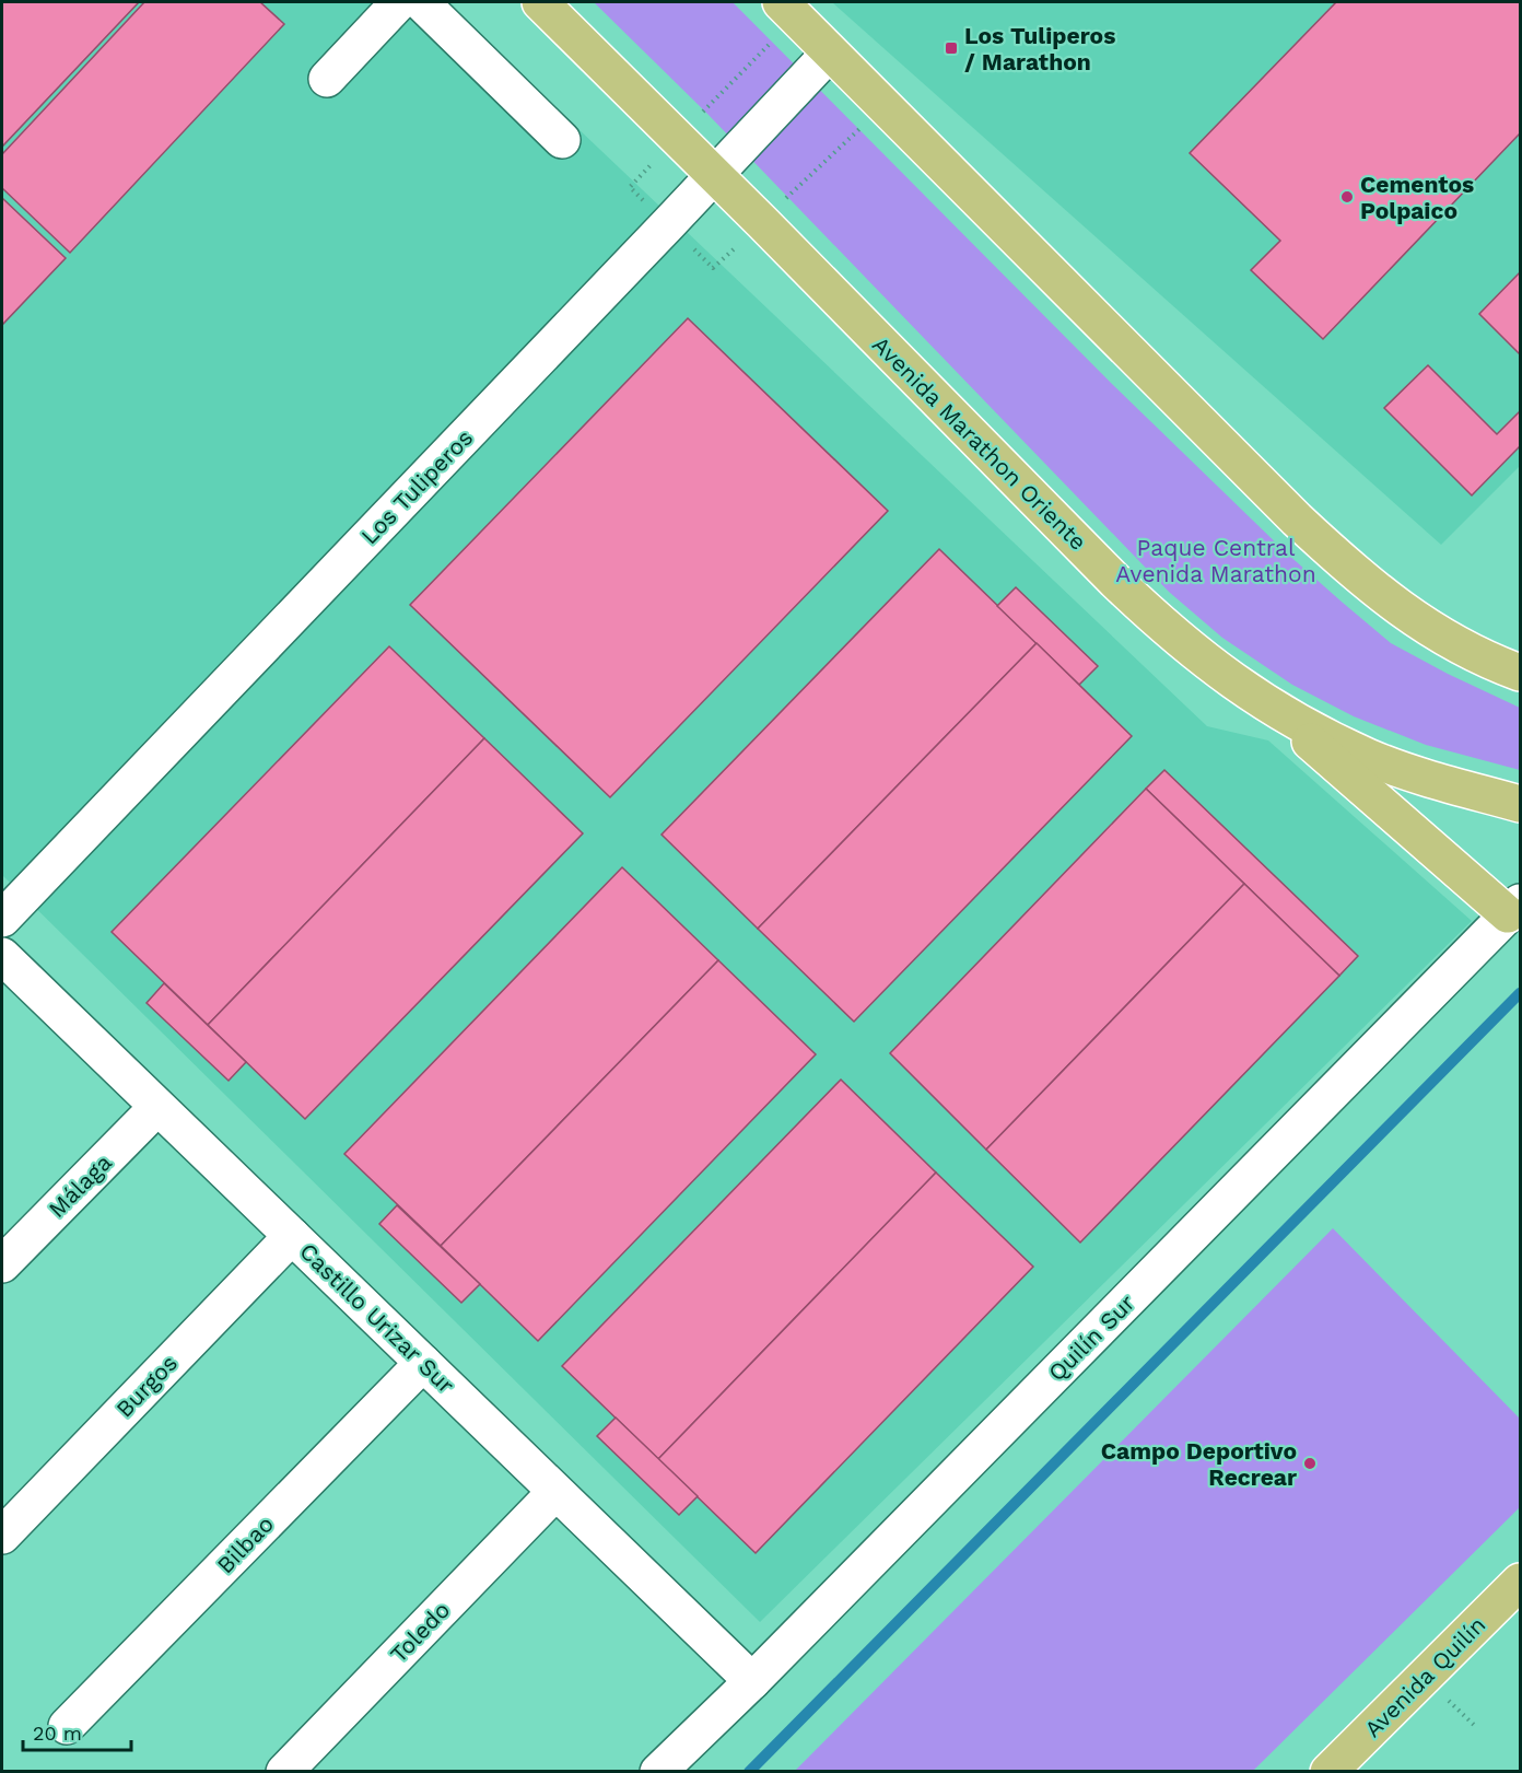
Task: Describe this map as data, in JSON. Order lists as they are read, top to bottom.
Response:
{
  "streets": {
    "main road": ["Avenida Marathon Oriente", "Avenida Quilín"],
    "street": [
      "Los Tuliperos",
      "Málaga",
      "Castillo Urizar Sur",
      "Quilín Sur",
      "Burgos",
      "Bilbao",
      "Toledo"
    ]
  },
  "crossings": [
    ["Avenida Marathon Oriente", "Los Tuliperos"],
    ["Málaga", "Castillo Urizar Sur"],
    ["Castillo Urizar Sur", "Quilín Sur"],
    ["Castillo Urizar Sur", "Burgos"],
    ["Castillo Urizar Sur", "Bilbao"],
    ["Castillo Urizar Sur", "Toledo"]
  ],
  "parks": ["Paque Central Avenida Marathon"],
  "places": {
    "transit": ["Los Tuliperos / Marathon"],
    "other": ["Cementos Polpaico", "Campo Deportivo Recrear"]
  },
  "scale_bar": "20 m"
}
